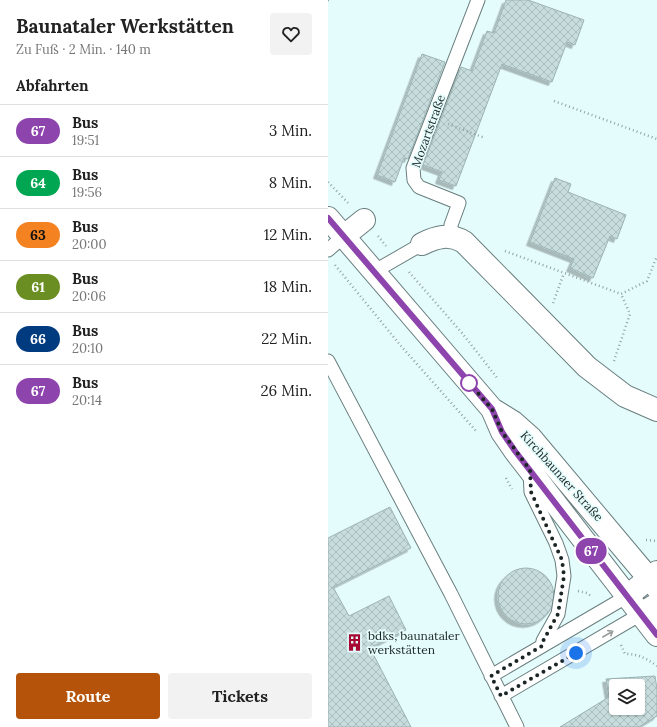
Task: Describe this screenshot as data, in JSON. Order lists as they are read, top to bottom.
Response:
{
  "streets": {
    "street": ["Kirchbaunaer Straße"],
    "lane": ["Mozartstraße"]
  },
  "places": {
    "building": ["bdks, baunataler werkstätten"]
  },
  "lines": ["bus line 67"],
  "page": {
    "heading": [
      ["Baunataler Werkstätten", "Zu Fuß · 2 Min. · 140 m"],
      "Abfahrten"
    ],
    "on_map": "67",
    "list": [
      {
        "mark": "67",
        "name": "Bus",
        "note": "19:51",
        "value": "3 Min."
      },
      {
        "mark": "64",
        "name": "Bus",
        "note": "19:56",
        "value": "8 Min."
      },
      {
        "mark": "63",
        "name": "Bus",
        "note": "20:00",
        "value": "12 Min."
      },
      {
        "mark": "61",
        "name": "Bus",
        "note": "20:06",
        "value": "18 Min."
      },
      {
        "mark": "66",
        "name": "Bus",
        "note": "20:10",
        "value": "22 Min."
      },
      {
        "mark": "67",
        "name": "Bus",
        "note": "20:14",
        "value": "26 Min."
      }
    ],
    "buttons": ["Route", "Tickets"]
  }
}
